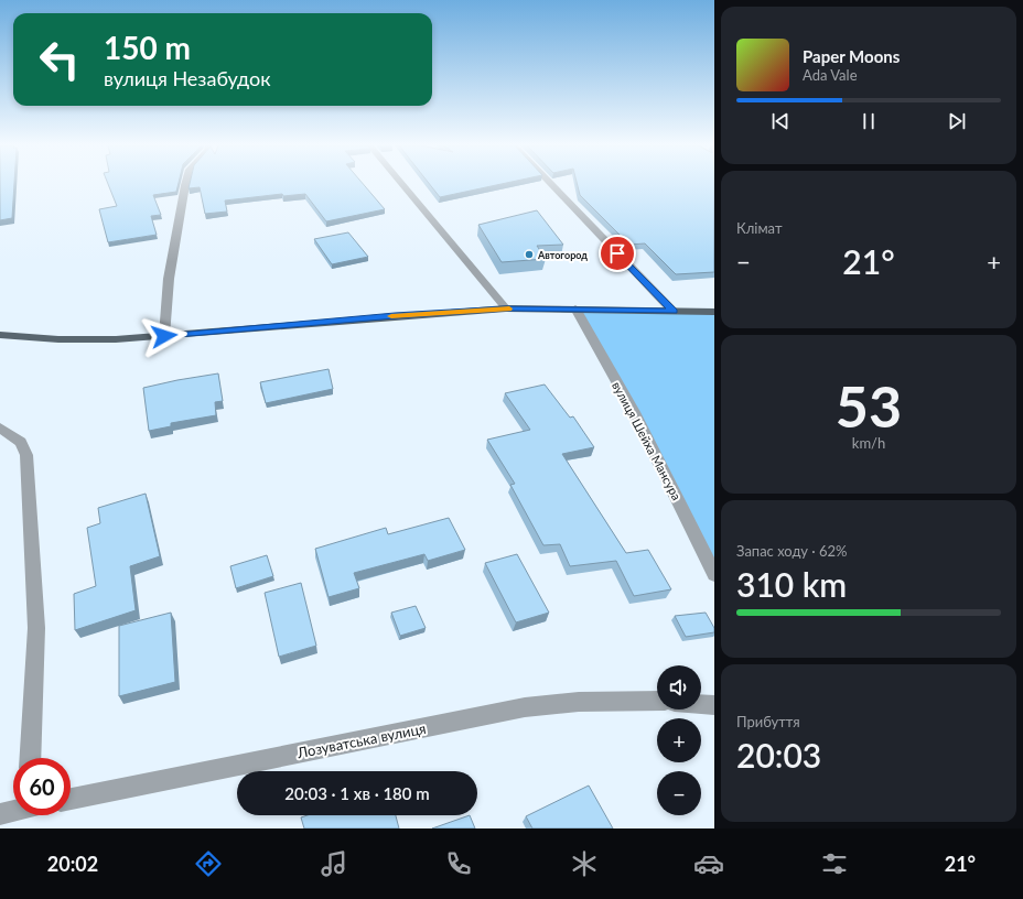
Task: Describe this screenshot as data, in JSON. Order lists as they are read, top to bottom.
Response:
{
  "streets": {
    "street": ["вулиця Шейха Мансура", "Лозуватська вулиця"]
  },
  "places": ["Автогород"],
  "page": {
    "turn": ["150 m", "вулиця Незабудок"],
    "song": ["Paper Moons", "Ada Vale"],
    "tile": [
      "Клімат",
      ["53", "km/h"],
      ["Запас ходу · 62%", "310 km"],
      ["Прибуття", "20:03"]
    ],
    "heat": ["−", "21°", "+"],
    "map_buttons": ["+", "−"],
    "limit": "60",
    "trip": "20:03 · 1 хв · 180 m",
    "tabs": ["20:02", "21°"]
  }
}
